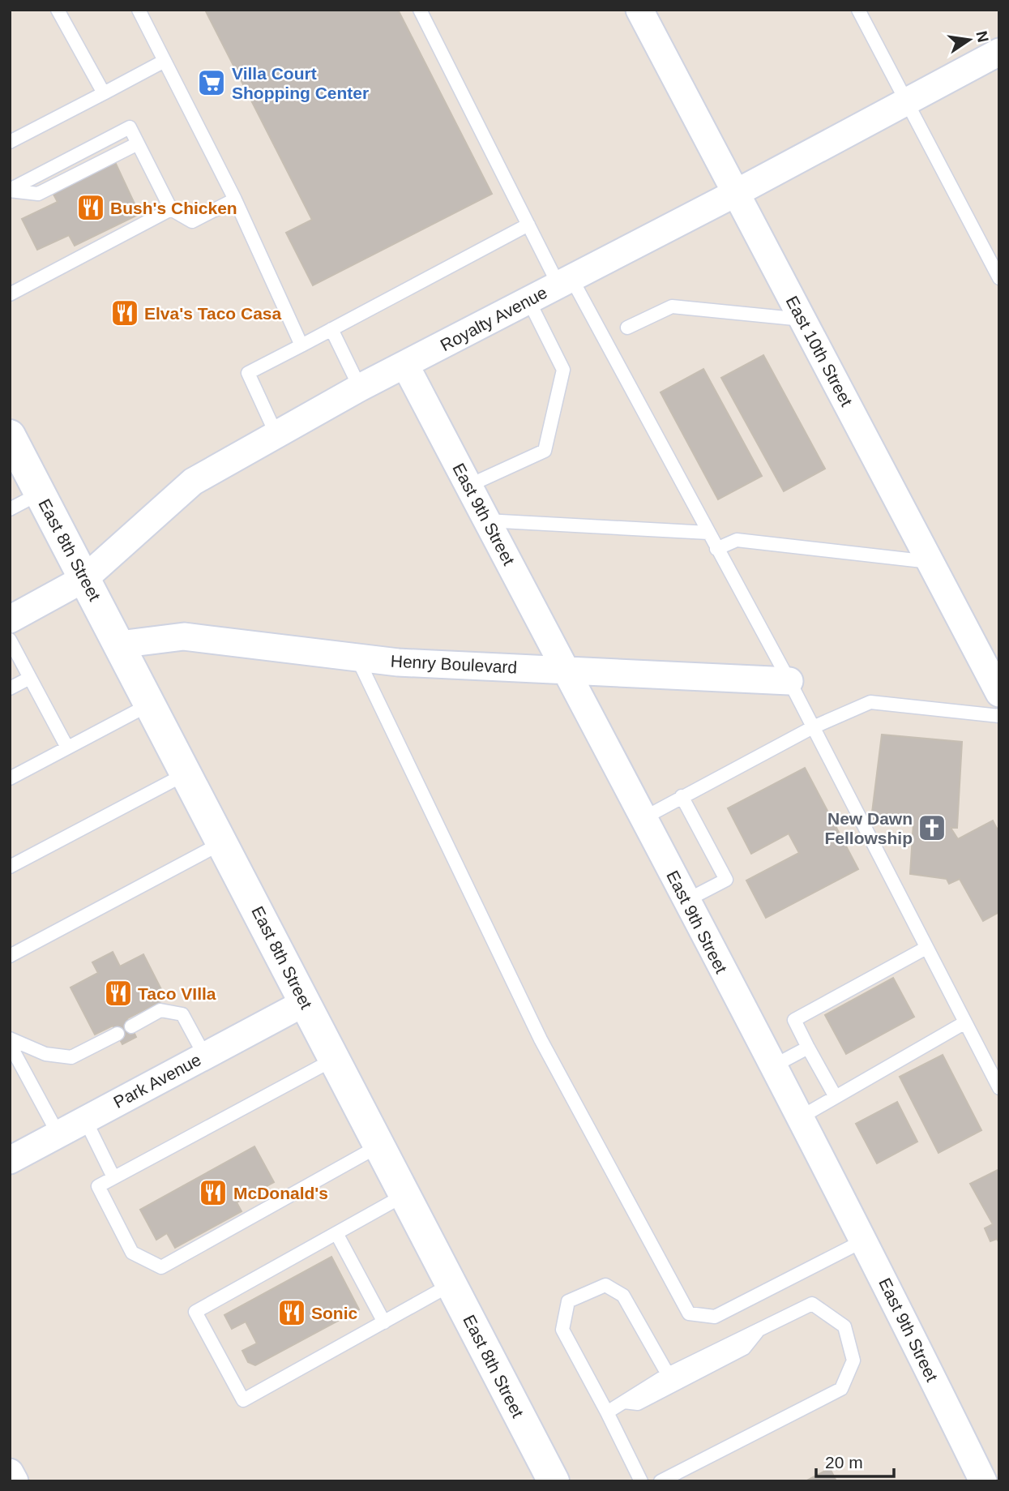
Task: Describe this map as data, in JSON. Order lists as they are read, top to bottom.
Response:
{
  "streets": {
    "main road": ["East 8th Street"],
    "street": [
      "Royalty Avenue",
      "East 10th Street",
      "East 9th Street",
      "Henry Boulevard",
      "Park Avenue"
    ]
  },
  "crossings": [
    ["Royalty Avenue", "East 10th Street"],
    ["Royalty Avenue", "East 9th Street"],
    ["Royalty Avenue", "East 8th Street"],
    ["East 9th Street", "Henry Boulevard"],
    ["East 8th Street", "Henry Boulevard"],
    ["East 8th Street", "Park Avenue"]
  ],
  "places": {
    "supermarket": ["Villa Court Shopping Center"],
    "restaurant": [
      "Bush's Chicken",
      "Elva's Taco Casa",
      "Taco VIlla",
      "McDonald's",
      "Sonic"
    ],
    "church": ["New Dawn Fellowship"]
  },
  "scale_bar": "20 m",
  "north": "right"
}
